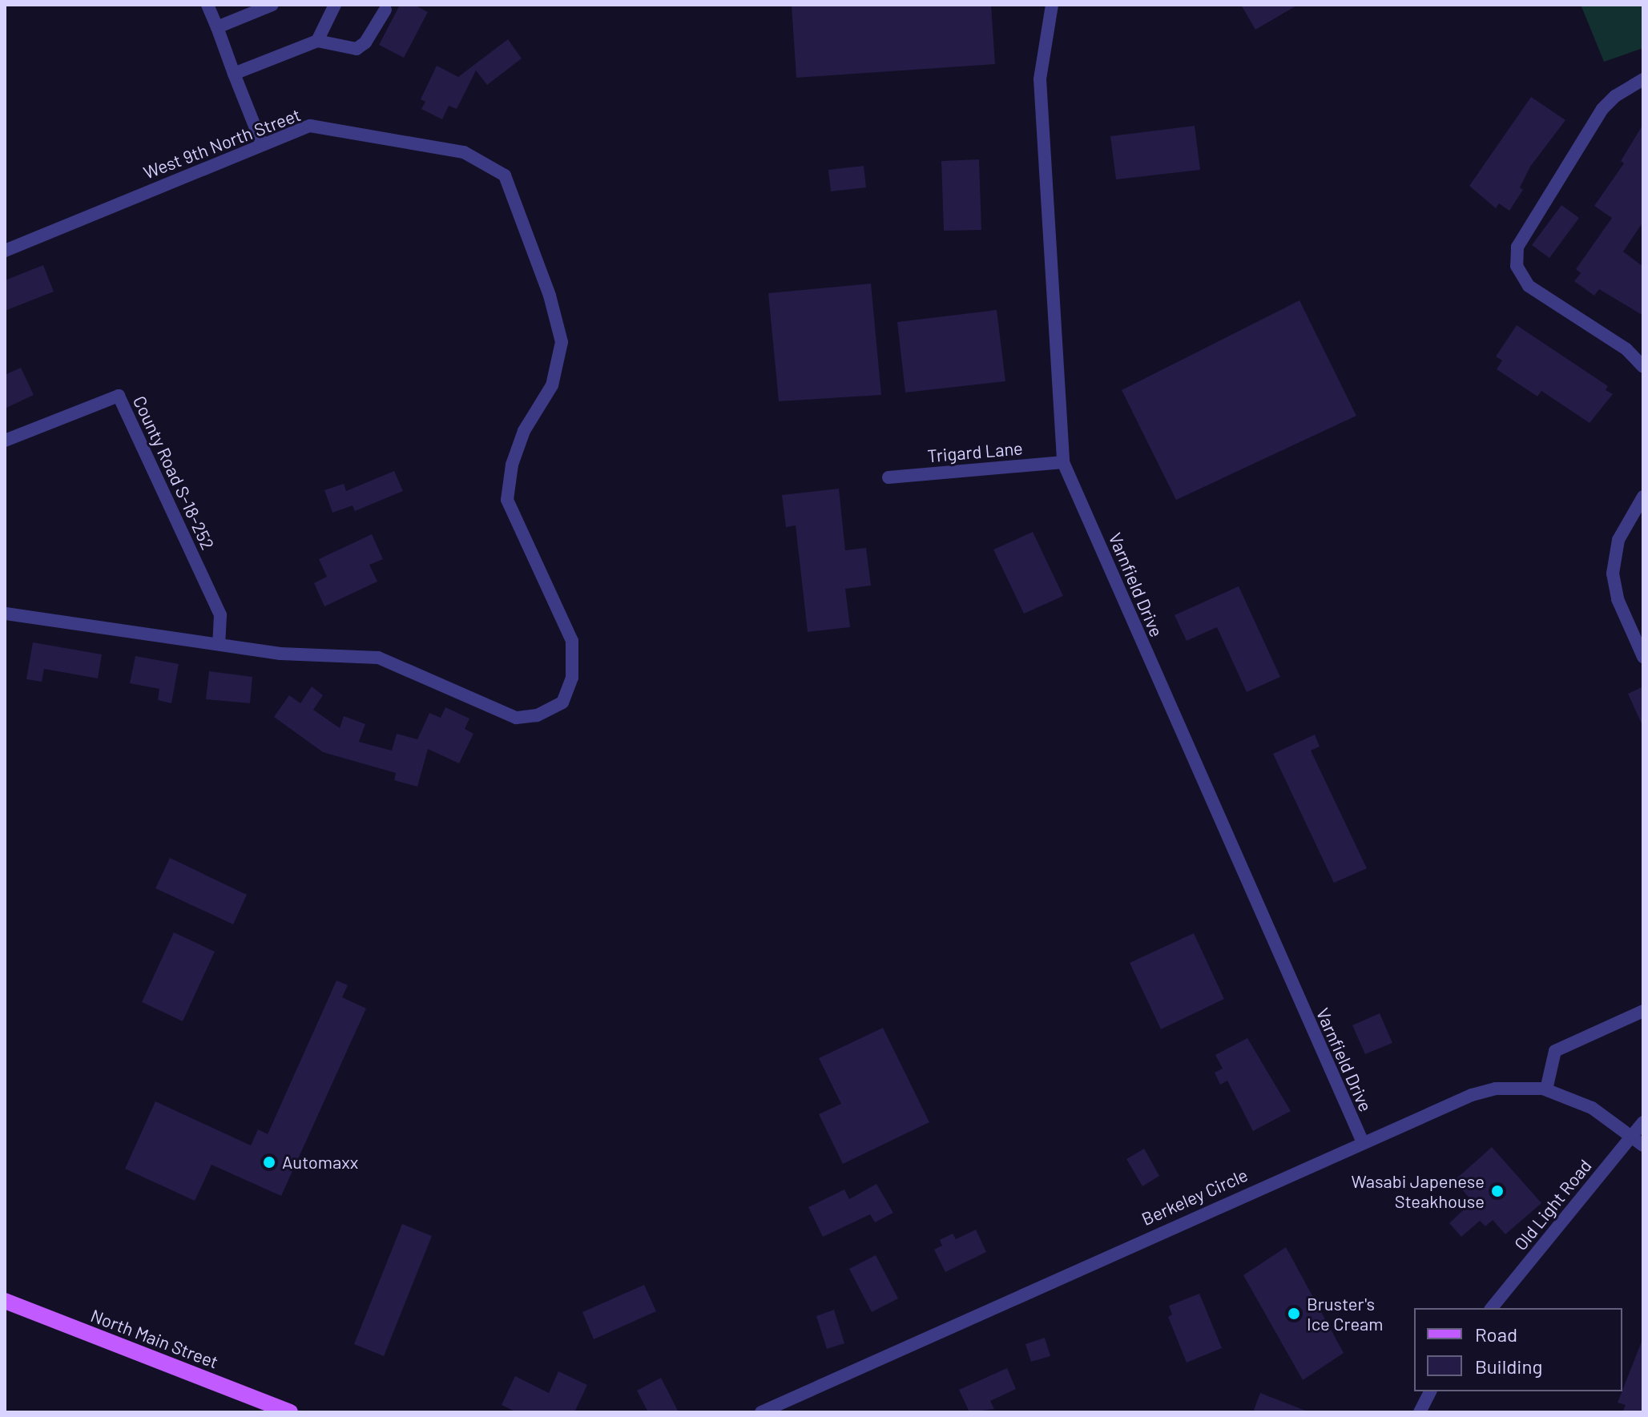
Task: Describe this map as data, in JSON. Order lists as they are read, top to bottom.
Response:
{
  "streets": {
    "main road": ["North Main Street"],
    "street": [
      "West 9th North Street",
      "Trigard Lane",
      "County Road S-18-252",
      "Varnfield Drive",
      "Berkeley Circle",
      "Old Light Road"
    ]
  },
  "crossings": [
    ["West 9th North Street", "County Road S-18-252"],
    ["Trigard Lane", "Varnfield Drive"],
    ["Varnfield Drive", "Berkeley Circle"],
    ["Berkeley Circle", "Old Light Road"]
  ],
  "places": ["Automaxx", "Wasabi Japenese Steakhouse", "Bruster's Ice Cream"],
  "legend": ["Road", "Building"]
}
